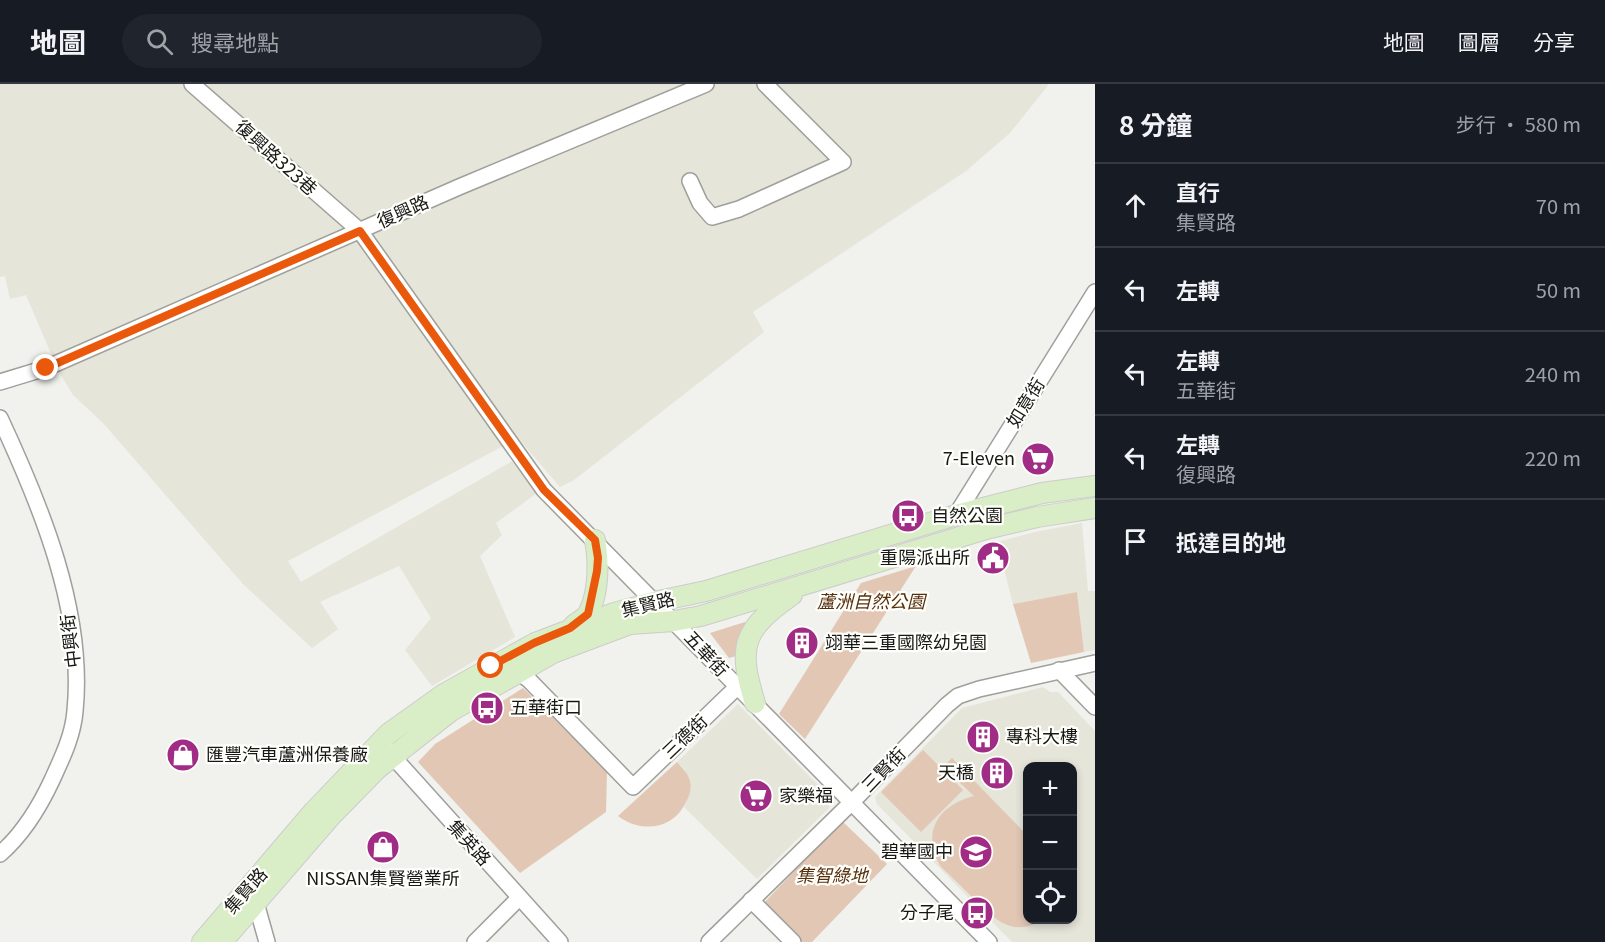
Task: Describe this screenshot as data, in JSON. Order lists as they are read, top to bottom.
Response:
{
  "streets": {
    "main road": ["集賢路"],
    "street": [
      "復興路323巷",
      "復興路",
      "如意街",
      "中興街",
      "五華街",
      "三德街",
      "三賢街",
      "集英路"
    ]
  },
  "crossings": [
    ["復興路323巷", "復興路"],
    ["復興路323巷", "五華街"],
    ["復興路", "五華街"],
    ["如意街", "集賢路"],
    ["集賢路", "五華街"],
    ["集賢路", "三德街"],
    ["集賢路", "集英路"],
    ["五華街", "三德街"],
    ["五華街", "三賢街"]
  ],
  "parks": ["蘆洲自然公園", "集智綠地"],
  "places": {
    "supermarket": ["7-Eleven", "家樂福"],
    "bus stop": ["自然公園", "五華街口", "分子尾"],
    "public building": ["重陽派出所"],
    "building": ["翊華三重國際幼兒園", "專科大樓", "天橋"],
    "shop": ["匯豐汽車蘆洲保養廠", "NISSAN集賢營業所"],
    "school or university": ["碧華國中"]
  },
  "page": {
    "header": "地圖",
    "search": "搜尋地點",
    "nav": ["地圖", "圖層", "分享"],
    "heading": ["8 分鐘", "步行 · 580 m"],
    "list": [
      ["直行", "集賢路", "70 m"],
      ["左轉", "50 m"],
      ["左轉", "五華街", "240 m"],
      ["左轉", "復興路", "220 m"],
      "抵達目的地"
    ],
    "map_buttons": ["+", "−"]
  }
}
